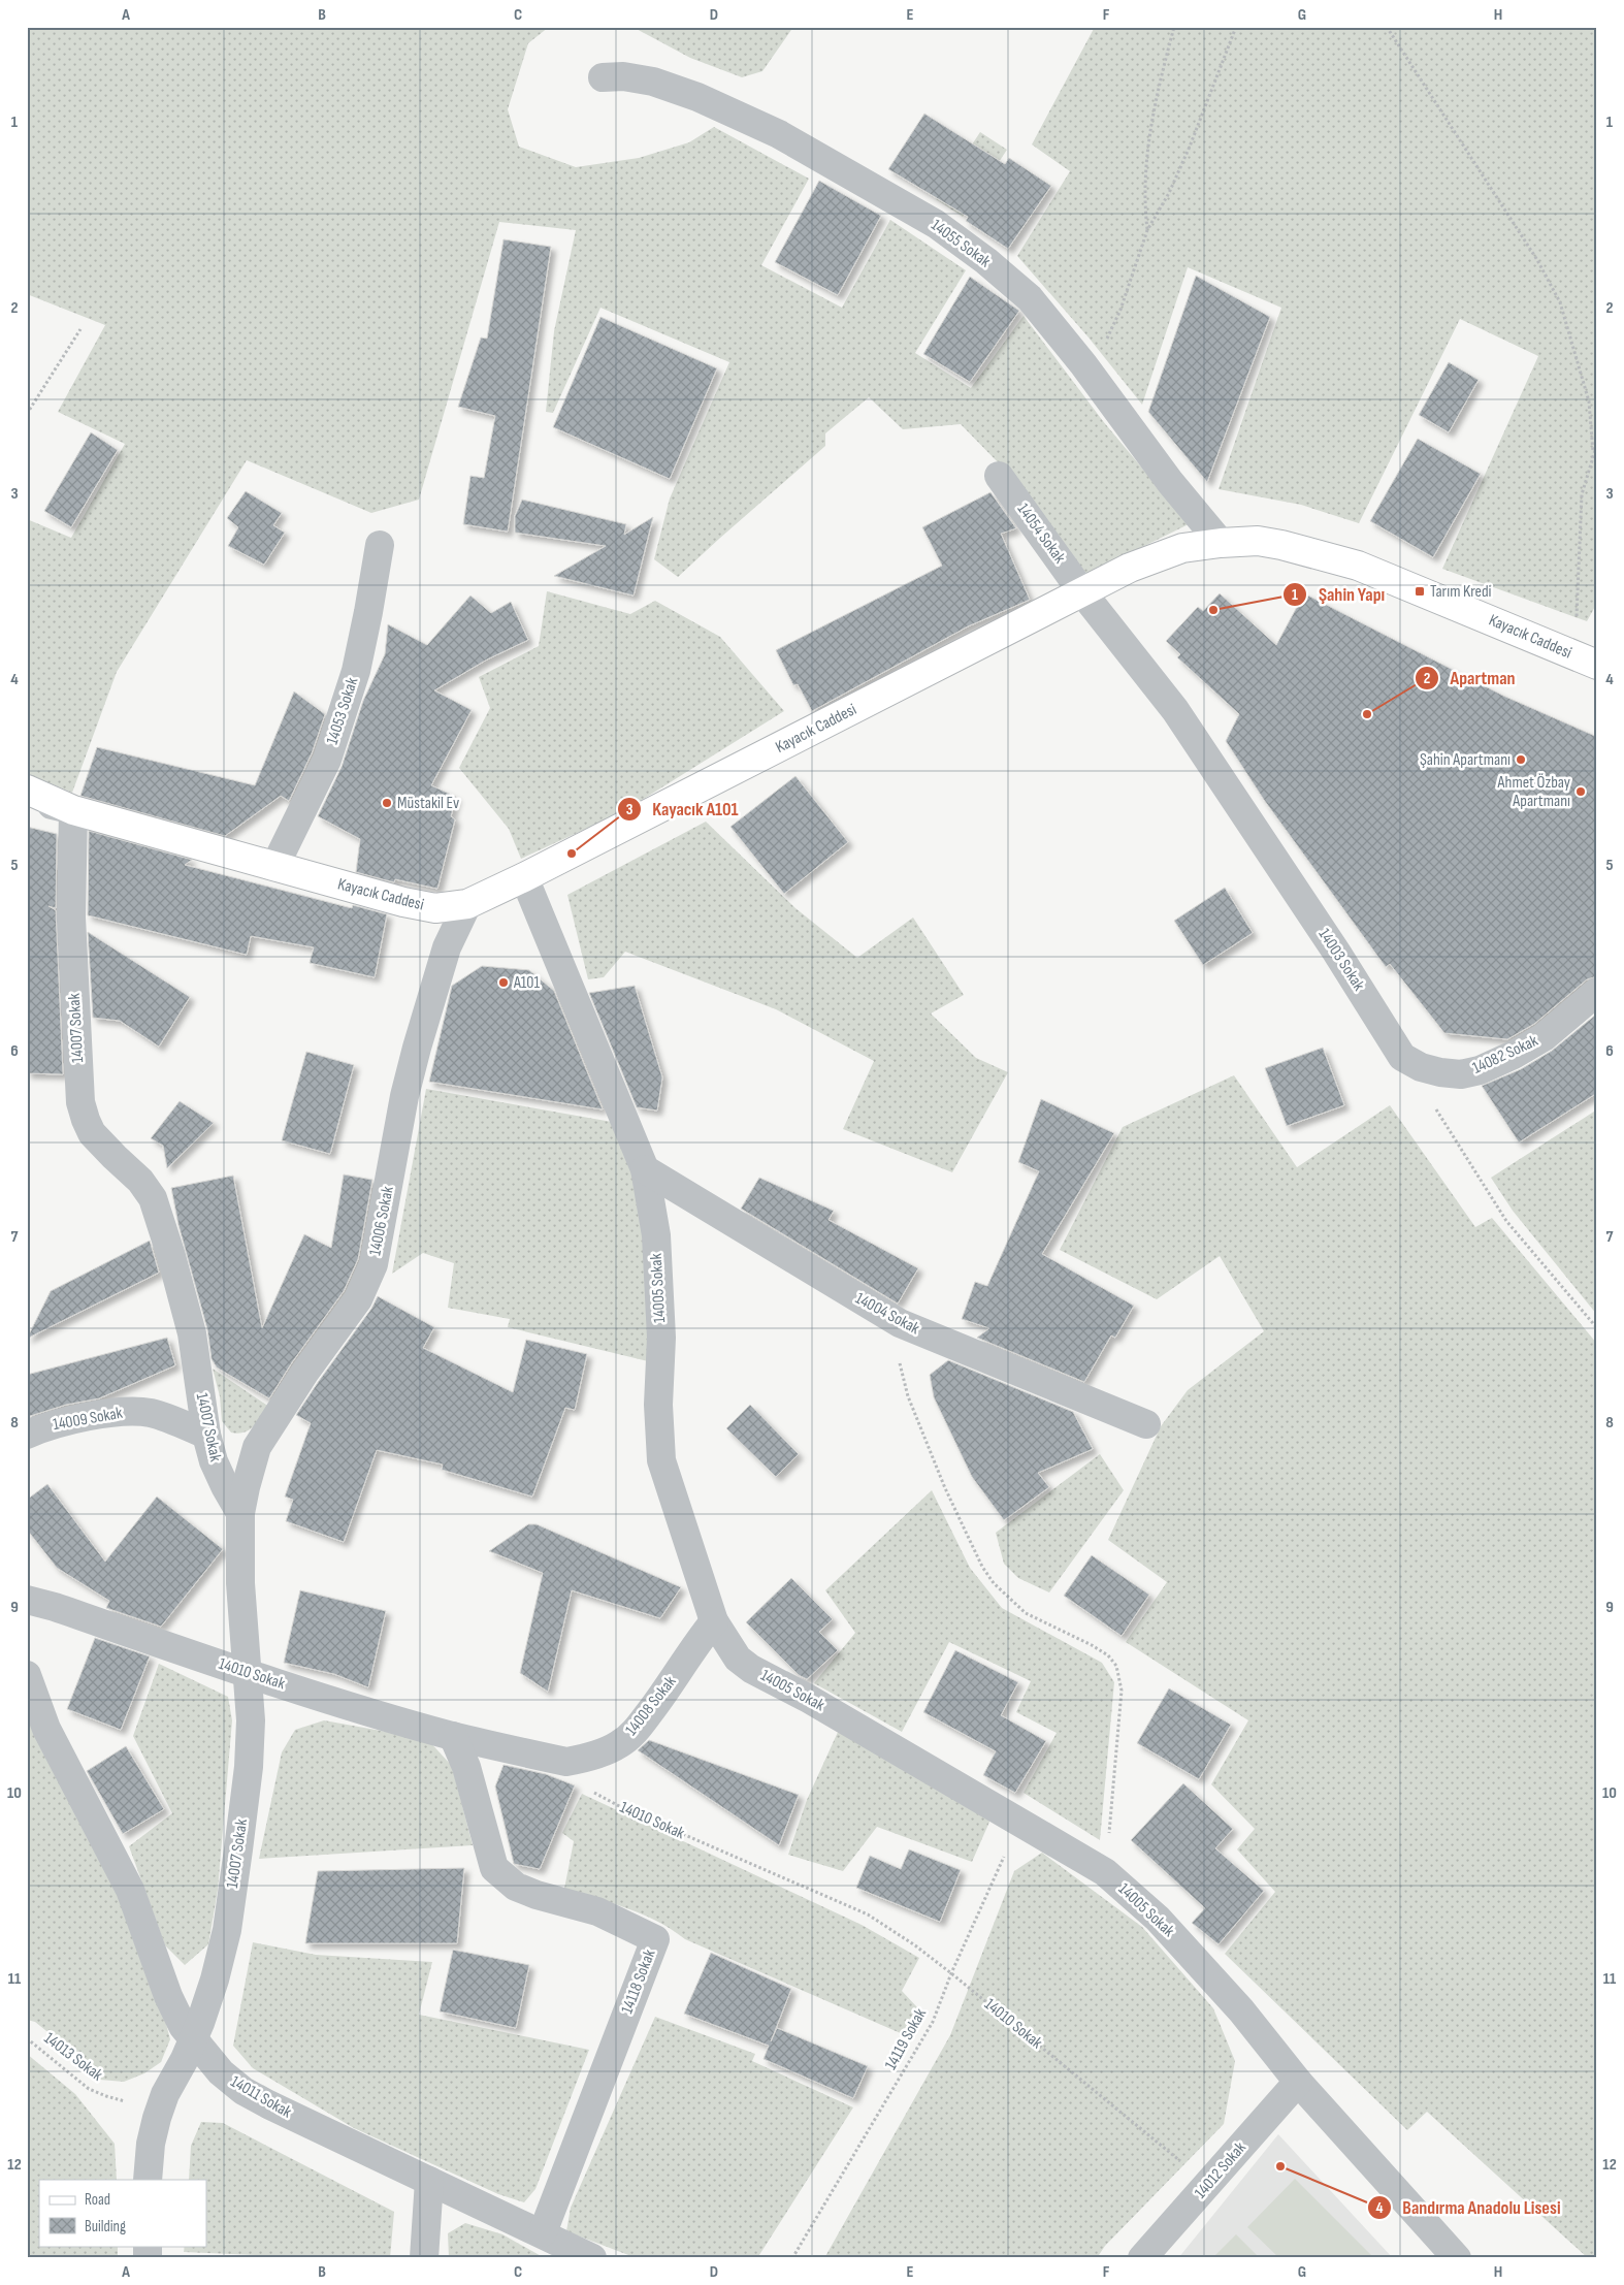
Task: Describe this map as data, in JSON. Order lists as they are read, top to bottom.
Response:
{
  "streets": {
    "main road": ["Kayacık Caddesi"],
    "street": [
      "14055 Sokak",
      "14054 Sokak",
      "14053 Sokak",
      "14003 Sokak",
      "14007 Sokak",
      "14082 Sokak",
      "14006 Sokak",
      "14005 Sokak",
      "14004 Sokak",
      "14009 Sokak",
      "14010 Sokak",
      "14008 Sokak",
      "14118 Sokak",
      "14011 Sokak",
      "14012 Sokak"
    ],
    "path": ["14119 Sokak", "14013 Sokak"]
  },
  "crossings": [
    ["14055 Sokak", "Kayacık Caddesi"],
    ["14054 Sokak", "Kayacık Caddesi"],
    ["14054 Sokak", "14003 Sokak"],
    ["Kayacık Caddesi", "14053 Sokak"],
    ["Kayacık Caddesi", "14003 Sokak"],
    ["Kayacık Caddesi", "14007 Sokak"],
    ["Kayacık Caddesi", "14006 Sokak"],
    ["Kayacık Caddesi", "14005 Sokak"],
    ["14003 Sokak", "14082 Sokak"],
    ["14007 Sokak", "14006 Sokak"],
    ["14007 Sokak", "14009 Sokak"],
    ["14007 Sokak", "14010 Sokak"],
    ["14007 Sokak", "14013 Sokak"],
    ["14007 Sokak", "14011 Sokak"],
    ["14005 Sokak", "14004 Sokak"],
    ["14005 Sokak", "14008 Sokak"],
    ["14005 Sokak", "14119 Sokak"],
    ["14005 Sokak", "14012 Sokak"],
    ["14010 Sokak", "14008 Sokak"],
    ["14010 Sokak", "14118 Sokak"],
    ["14010 Sokak", "14119 Sokak"],
    ["14010 Sokak", "14012 Sokak"],
    ["14118 Sokak", "14011 Sokak"]
  ],
  "places": {
    "transit": ["Tarım Kredi"],
    "other": [
      "Şahin Yapı",
      "Apartman",
      "Şahin Apartmanı",
      "Ahmet Özbay Apartmanı",
      "Müstakil Ev",
      "Kayacık A101",
      "A101",
      "Bandırma Anadolu Lisesi"
    ]
  },
  "legend": ["Road", "Building"],
  "grid": {
    "columns": [
      "A",
      "B",
      "C",
      "D",
      "E",
      "F",
      "G",
      "H"
    ],
    "rows": [
      "1",
      "2",
      "3",
      "4",
      "5",
      "6",
      "7",
      "8",
      "9",
      "10",
      "11",
      "12"
    ]
  }
}
